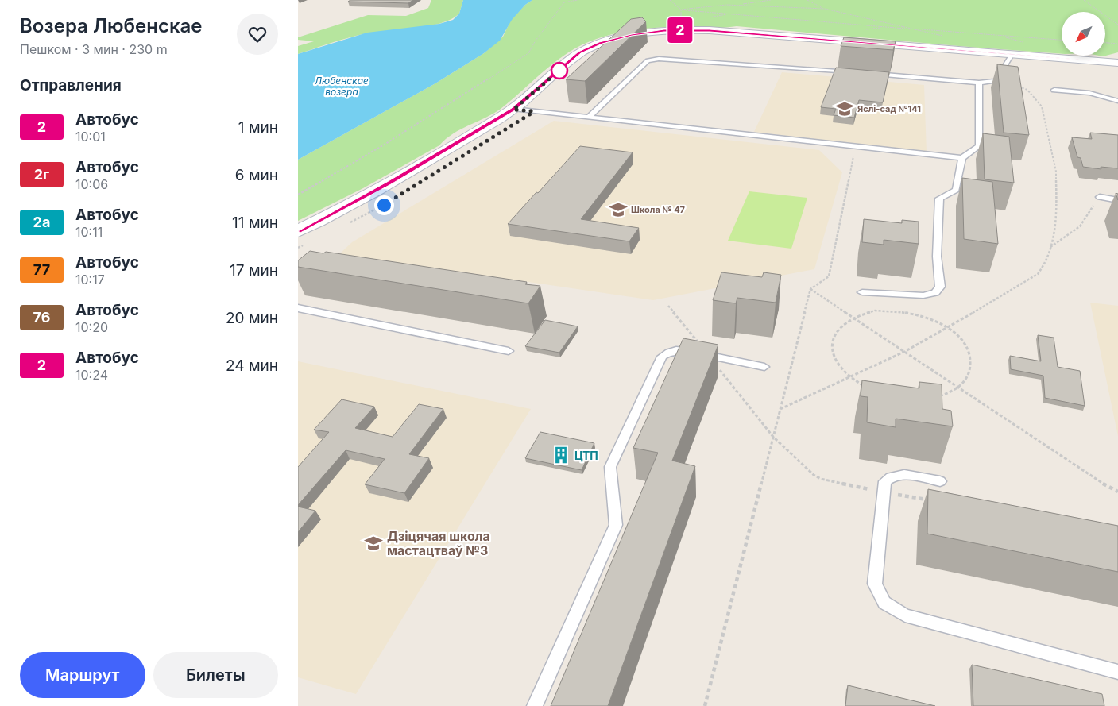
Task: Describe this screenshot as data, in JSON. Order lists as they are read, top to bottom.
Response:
{
  "water": ["Любенскае возера"],
  "places": {
    "school or university": ["Яслі-сад №141", "Школа № 47", "Дзіцячая школа мастацтваў №3"],
    "building": ["ЦТП"]
  },
  "lines": ["bus line 2"],
  "north": "bottom left",
  "page": {
    "heading": [
      ["Возера Любенскае", "Пешком · 3 мин · 230 m"],
      "Отправления"
    ],
    "on_map": "2",
    "list": [
      {
        "mark": "2",
        "name": "Автобус",
        "note": "10:01",
        "value": "1 мин"
      },
      {
        "mark": "2г",
        "name": "Автобус",
        "note": "10:06",
        "value": "6 мин"
      },
      {
        "mark": "2а",
        "name": "Автобус",
        "note": "10:11",
        "value": "11 мин"
      },
      {
        "mark": "77",
        "name": "Автобус",
        "note": "10:17",
        "value": "17 мин"
      },
      {
        "mark": "76",
        "name": "Автобус",
        "note": "10:20",
        "value": "20 мин"
      },
      {
        "mark": "2",
        "name": "Автобус",
        "note": "10:24",
        "value": "24 мин"
      }
    ],
    "buttons": ["Маршрут", "Билеты"]
  }
}
